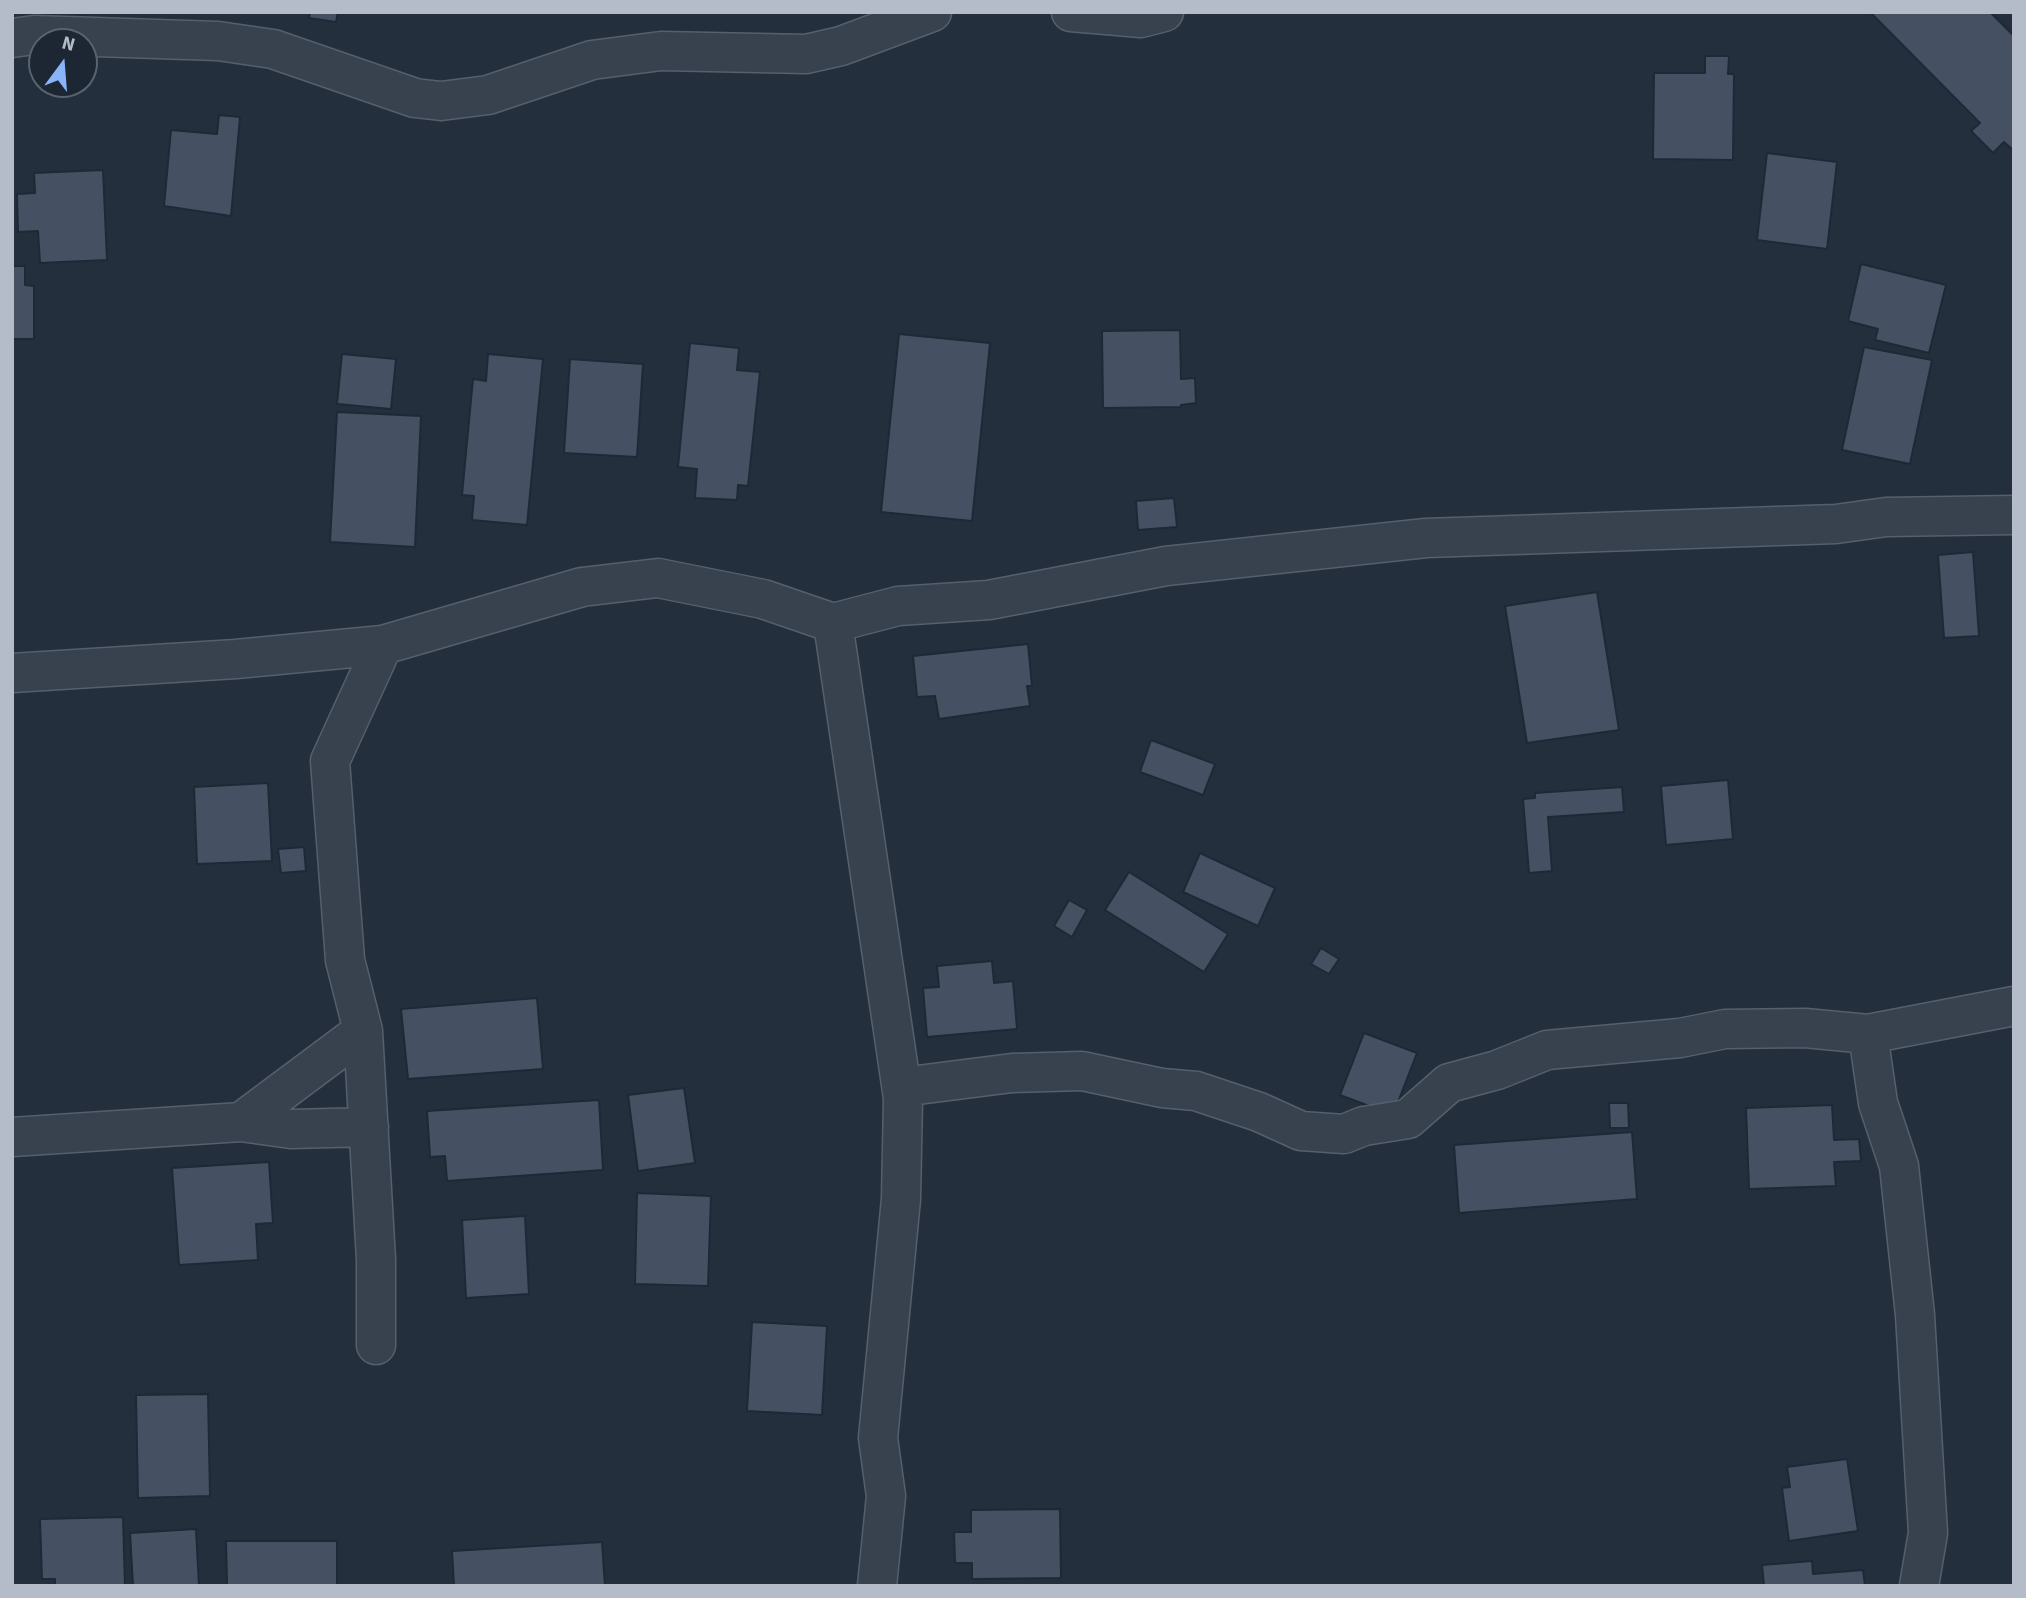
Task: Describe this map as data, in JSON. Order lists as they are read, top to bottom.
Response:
{
  "north": "top"
}
